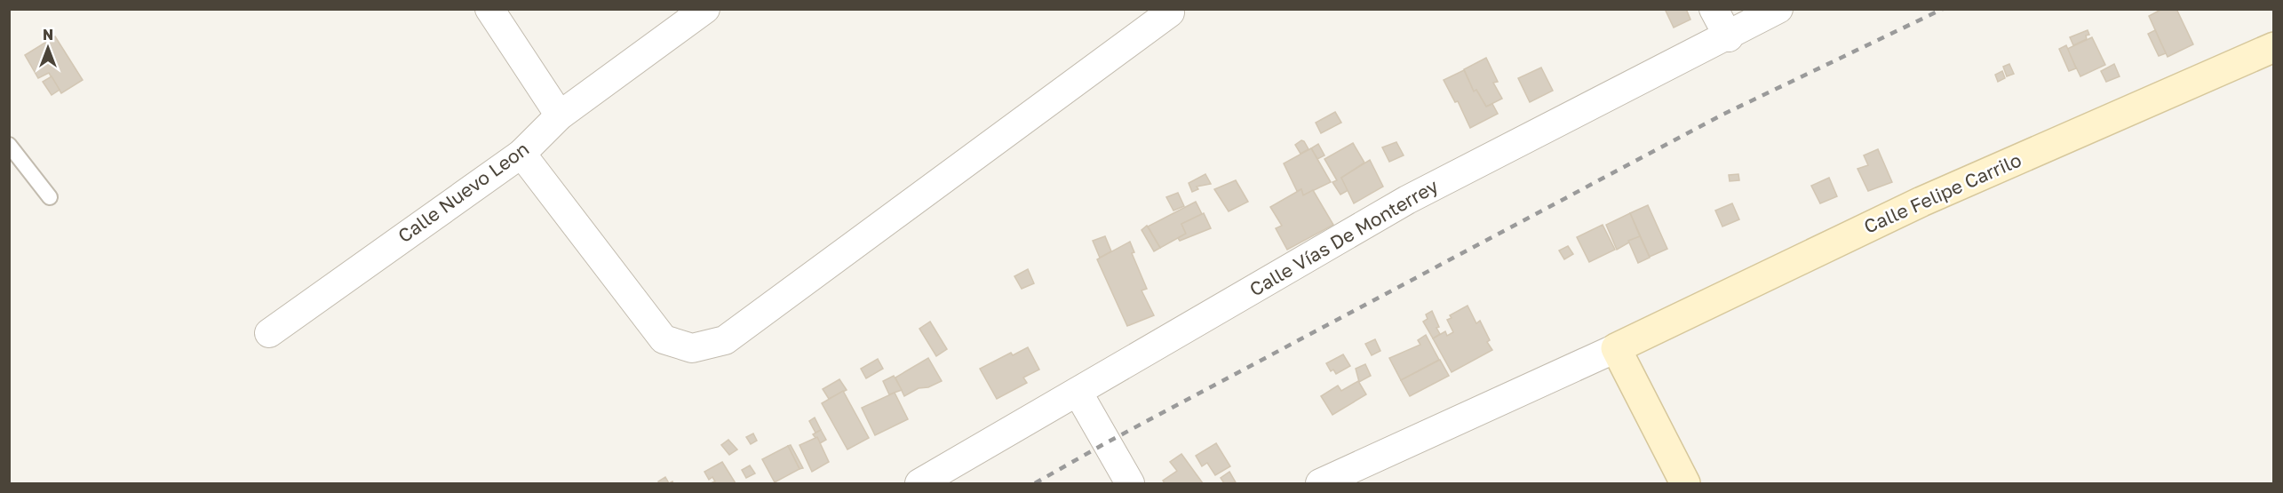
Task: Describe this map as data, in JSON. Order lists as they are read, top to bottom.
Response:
{
  "streets": {
    "street": ["Calle Nuevo Leon", "Calle Felipe Carrilo", "Calle Vías De Monterrey"]
  },
  "north": "top"
}
